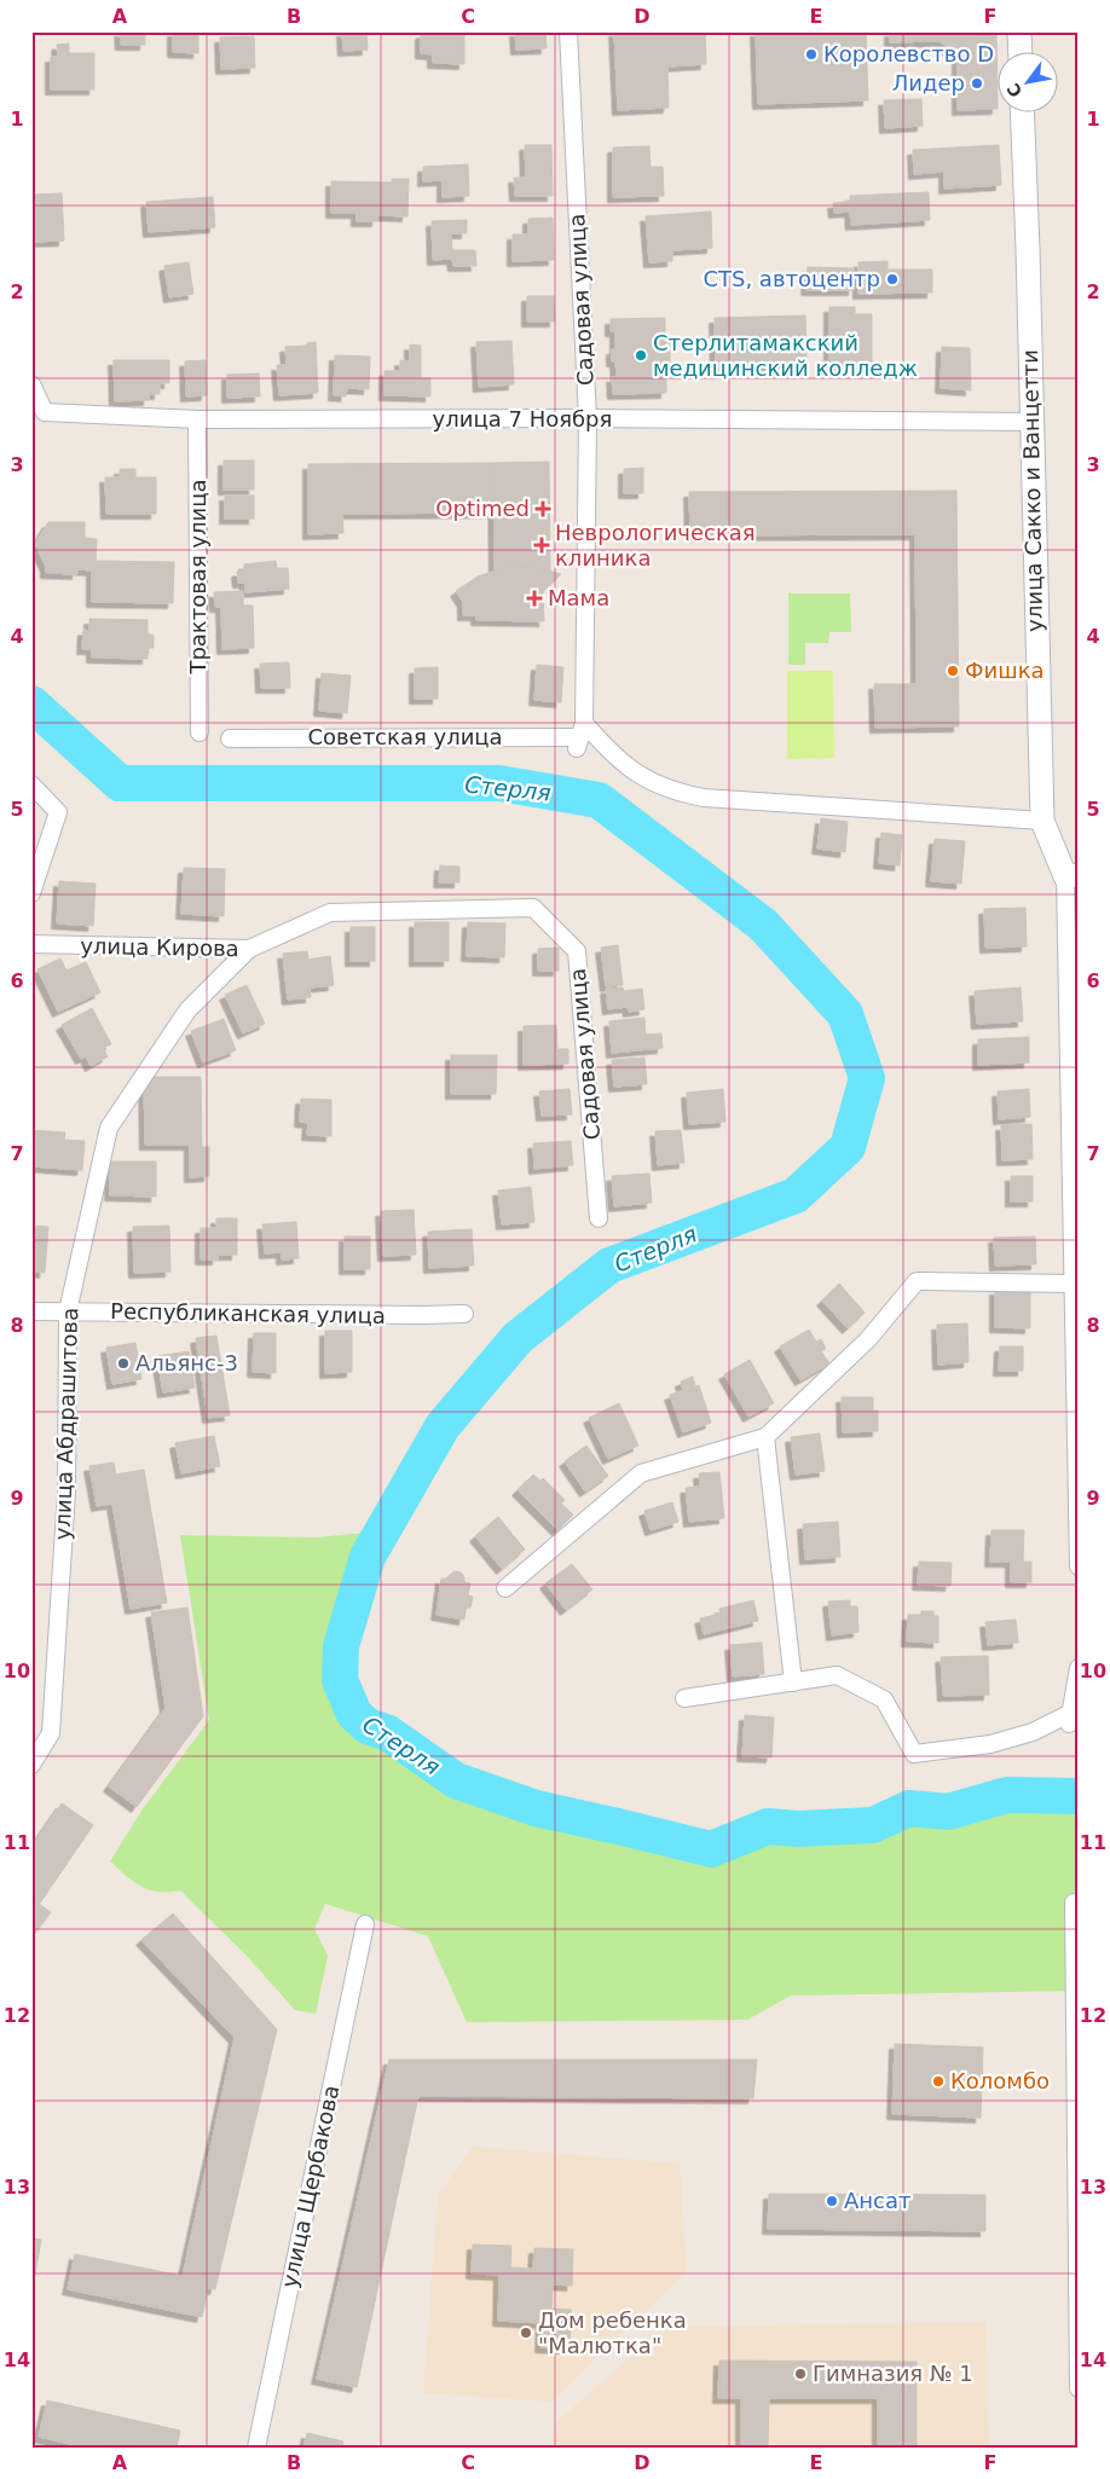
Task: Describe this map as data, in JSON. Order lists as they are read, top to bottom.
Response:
{
  "streets": {
    "street": [
      "Садовая улица",
      "улица 7 Ноября",
      "улица Сакко и Ванцетти",
      "Трактовая улица",
      "Советская улица",
      "улица Кирова",
      "Республиканская улица",
      "улица Абдрашитова",
      "улица Щербакова"
    ]
  },
  "crossings": [
    ["Садовая улица", "улица 7 Ноября"],
    ["Садовая улица", "Советская улица"],
    ["Садовая улица", "улица Кирова"],
    ["улица 7 Ноября", "улица Сакко и Ванцетти"],
    ["улица 7 Ноября", "Трактовая улица"],
    ["улица Кирова", "улица Абдрашитова"],
    ["Республиканская улица", "улица Абдрашитова"]
  ],
  "water": ["Стерля"],
  "places": {
    "other": [
      "Королевство D",
      "Лидер",
      "СTS, автоцентр",
      "Стерлитамакский медицинский колледж",
      "Фишка",
      "Альянс-3",
      "Коломбо",
      "Ансат",
      "Дом ребенка \"Малютка\"",
      "Гимназия № 1"
    ],
    "health": ["Optimed", "Неврологическая клиника", "Мама"]
  },
  "north": "bottom left",
  "grid": {
    "columns": [
      "A",
      "B",
      "C",
      "D",
      "E",
      "F"
    ],
    "rows": [
      "1",
      "2",
      "3",
      "4",
      "5",
      "6",
      "7",
      "8",
      "9",
      "10",
      "11",
      "12",
      "13",
      "14"
    ]
  }
}
